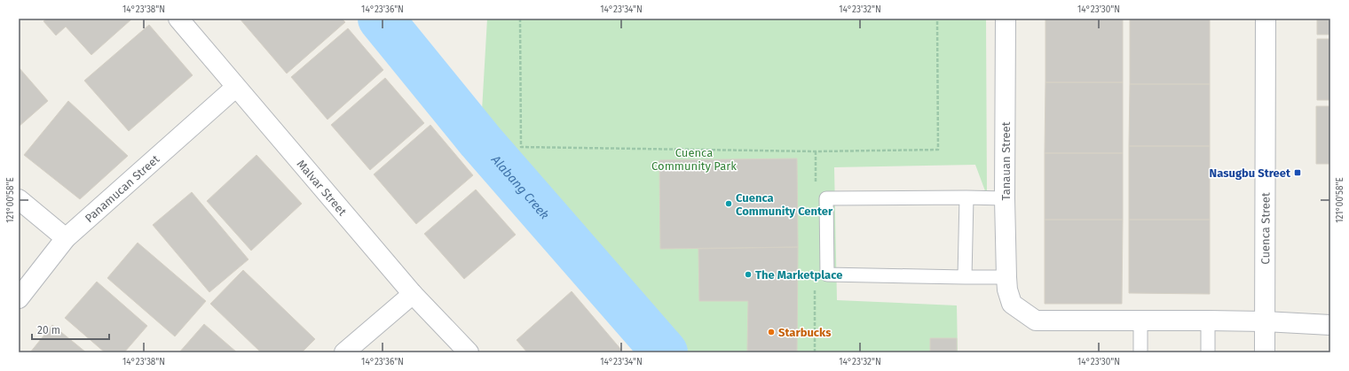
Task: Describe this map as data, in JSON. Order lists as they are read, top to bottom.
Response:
{
  "streets": {
    "street": [
      "Tanauan Street",
      "Malvar Street",
      "Panamucan Street",
      "Cuenca Street"
    ]
  },
  "crossings": [
    ["Malvar Street", "Panamucan Street"]
  ],
  "water": ["Alabang Creek"],
  "parks": ["Cuenca Community Park"],
  "places": {
    "transit": ["Nasugbu Street"],
    "other": ["Cuenca Community Center", "The Marketplace", "Starbucks"]
  },
  "scale_bar": "20 m",
  "coordinates": [
    "14°23'38\"N",
    "14°23'36\"N",
    "14°23'34\"N",
    "14°23'32\"N",
    "14°23'30\"N",
    "121°00'58\"E"
  ]
}
